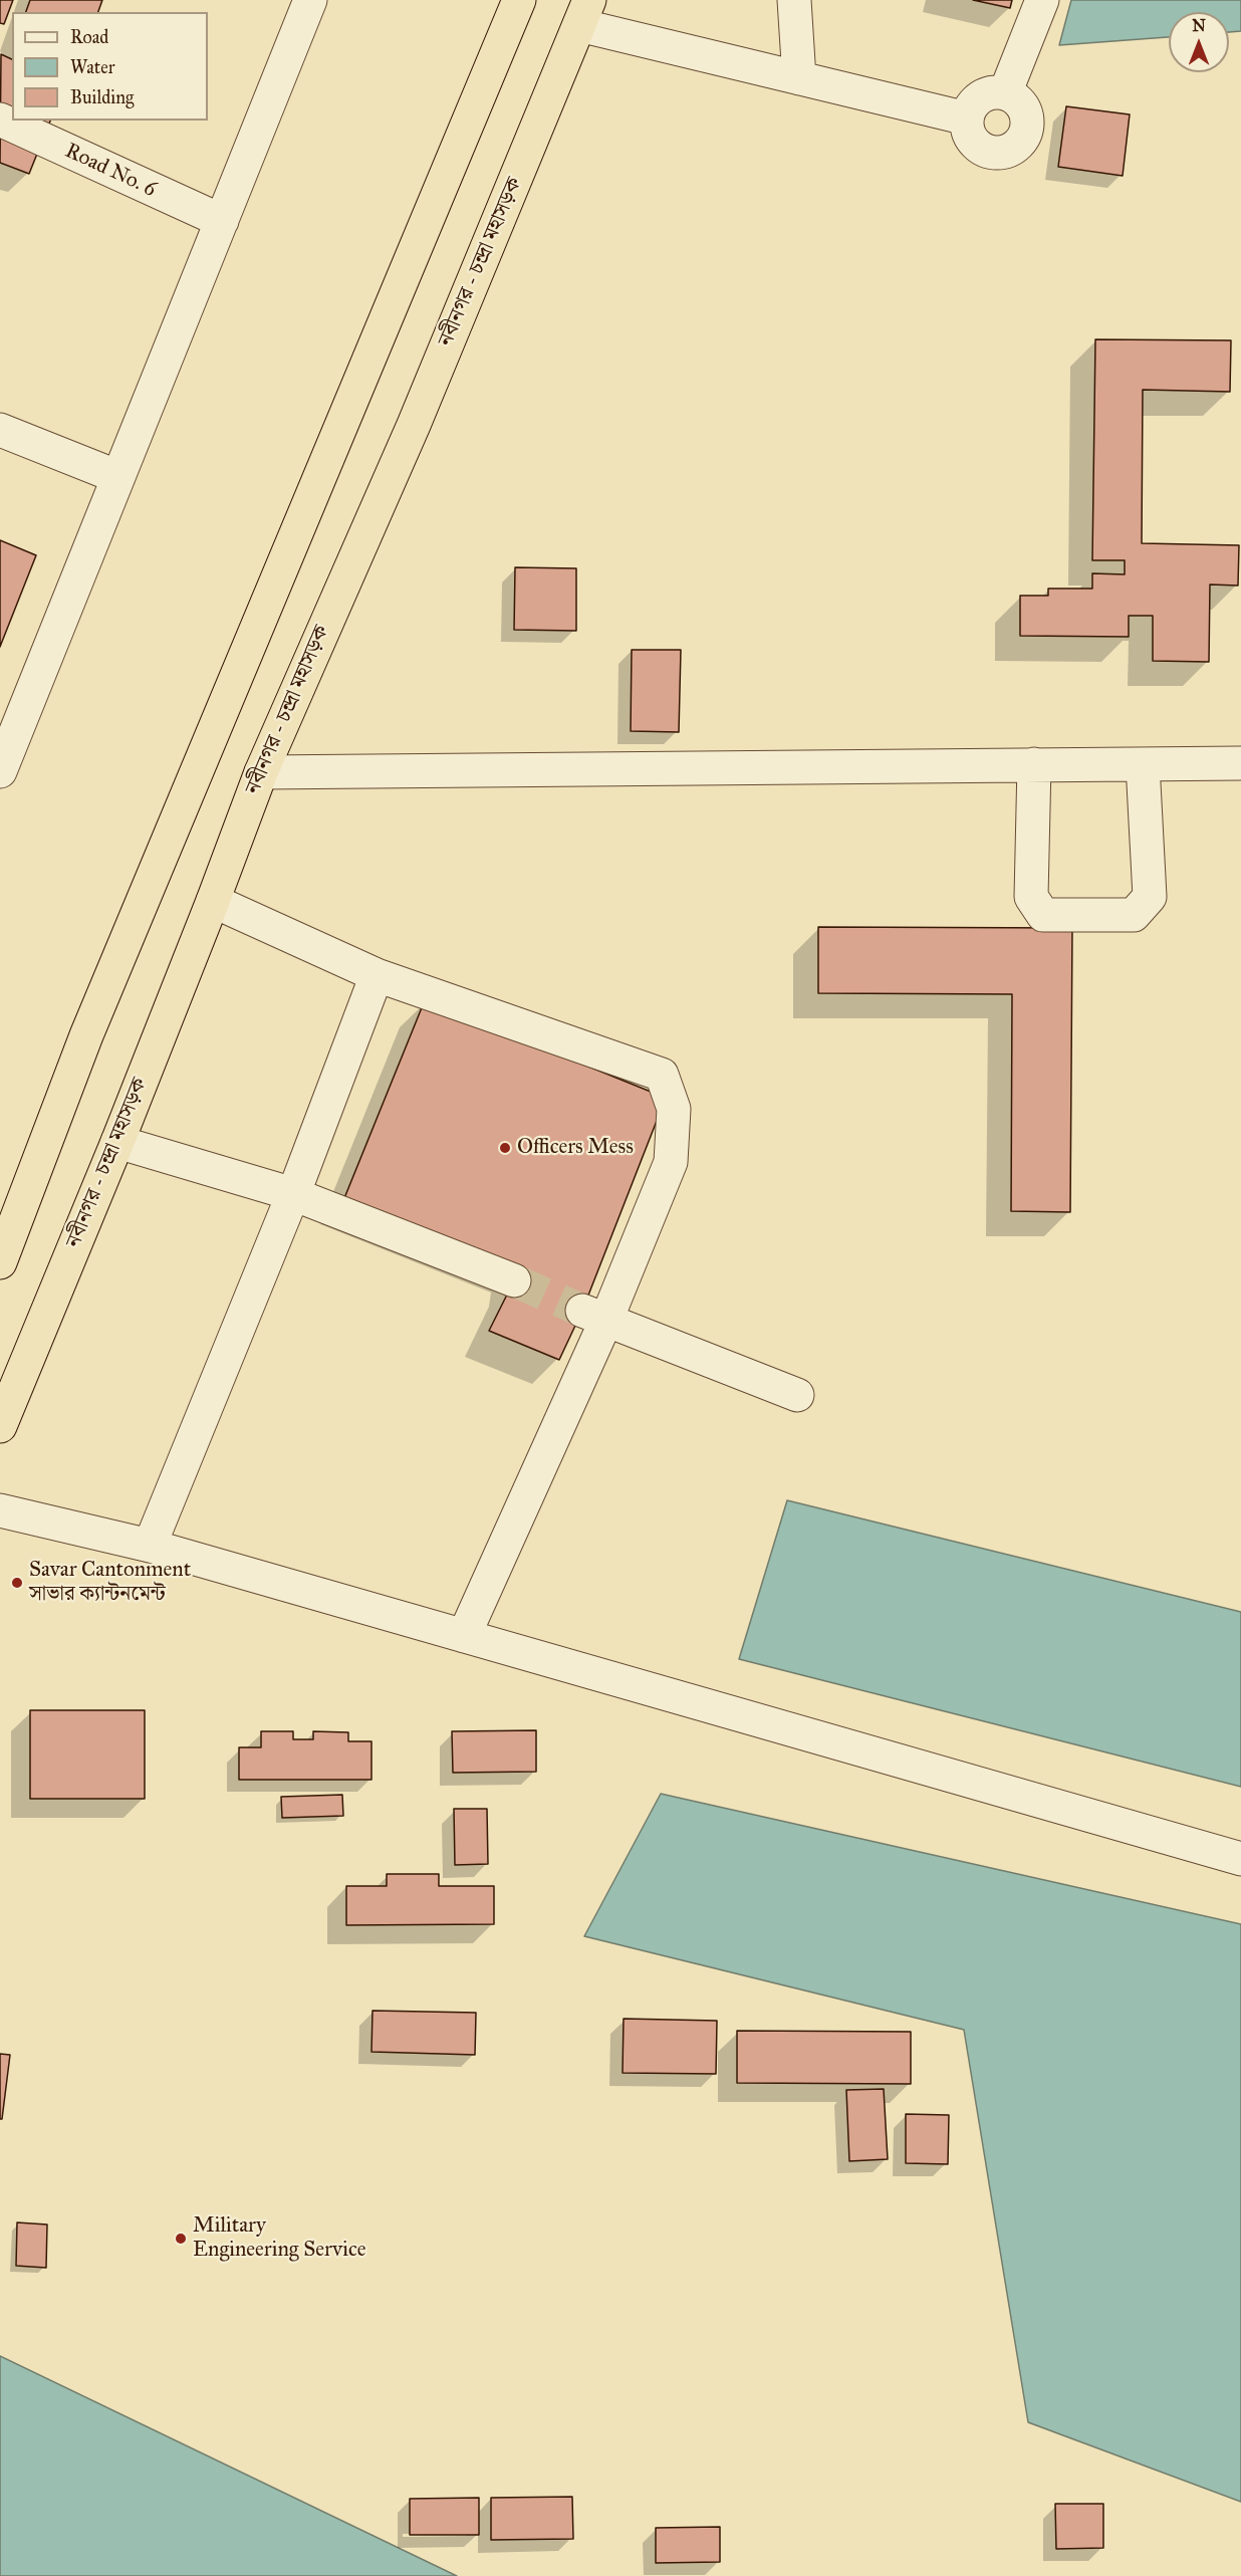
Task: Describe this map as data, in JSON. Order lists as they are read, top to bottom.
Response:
{
  "streets": {
    "highway": ["নবীনগর - চন্দ্রা মহাসড়ক"],
    "street": ["Road No. 6"]
  },
  "places": ["Officers Mess", "Savar Cantonment সাভার ক্যান্টনমেন্ট", "Military Engineering Service"],
  "legend": ["Road", "Water", "Building"],
  "north": "top"
}
